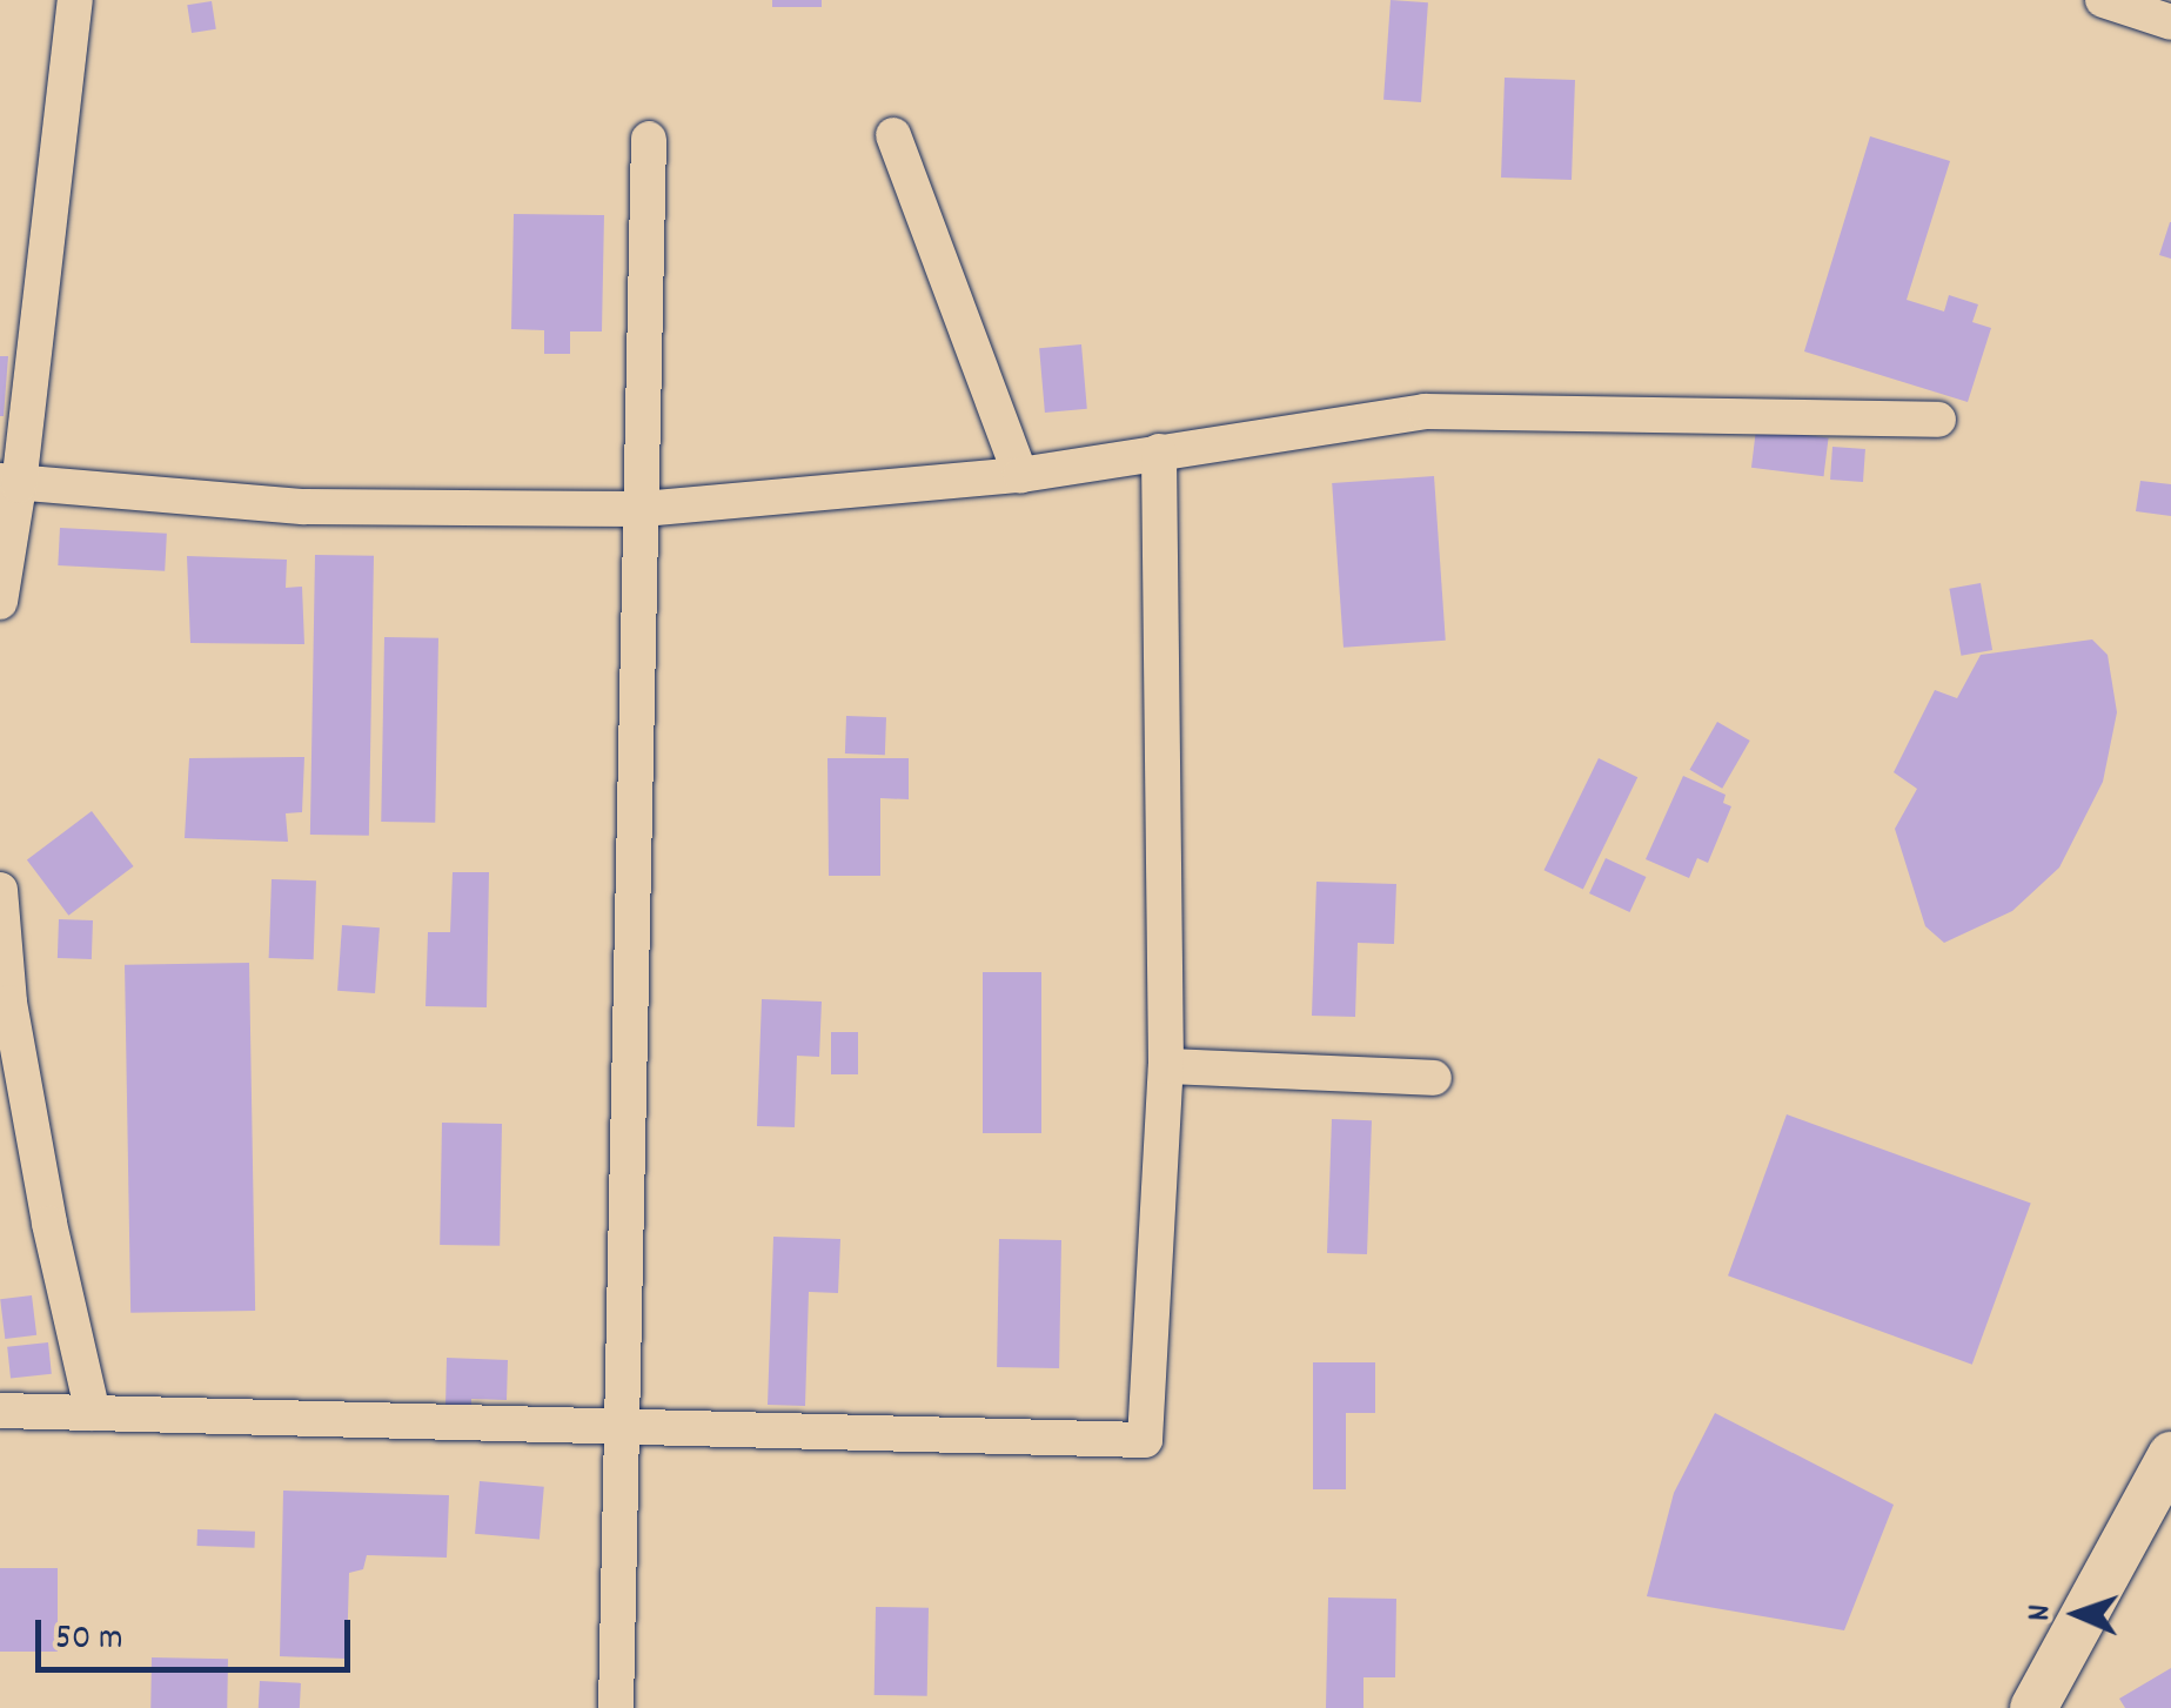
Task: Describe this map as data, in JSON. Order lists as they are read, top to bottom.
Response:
{
  "scale_bar": "50 m",
  "north": "left"
}
